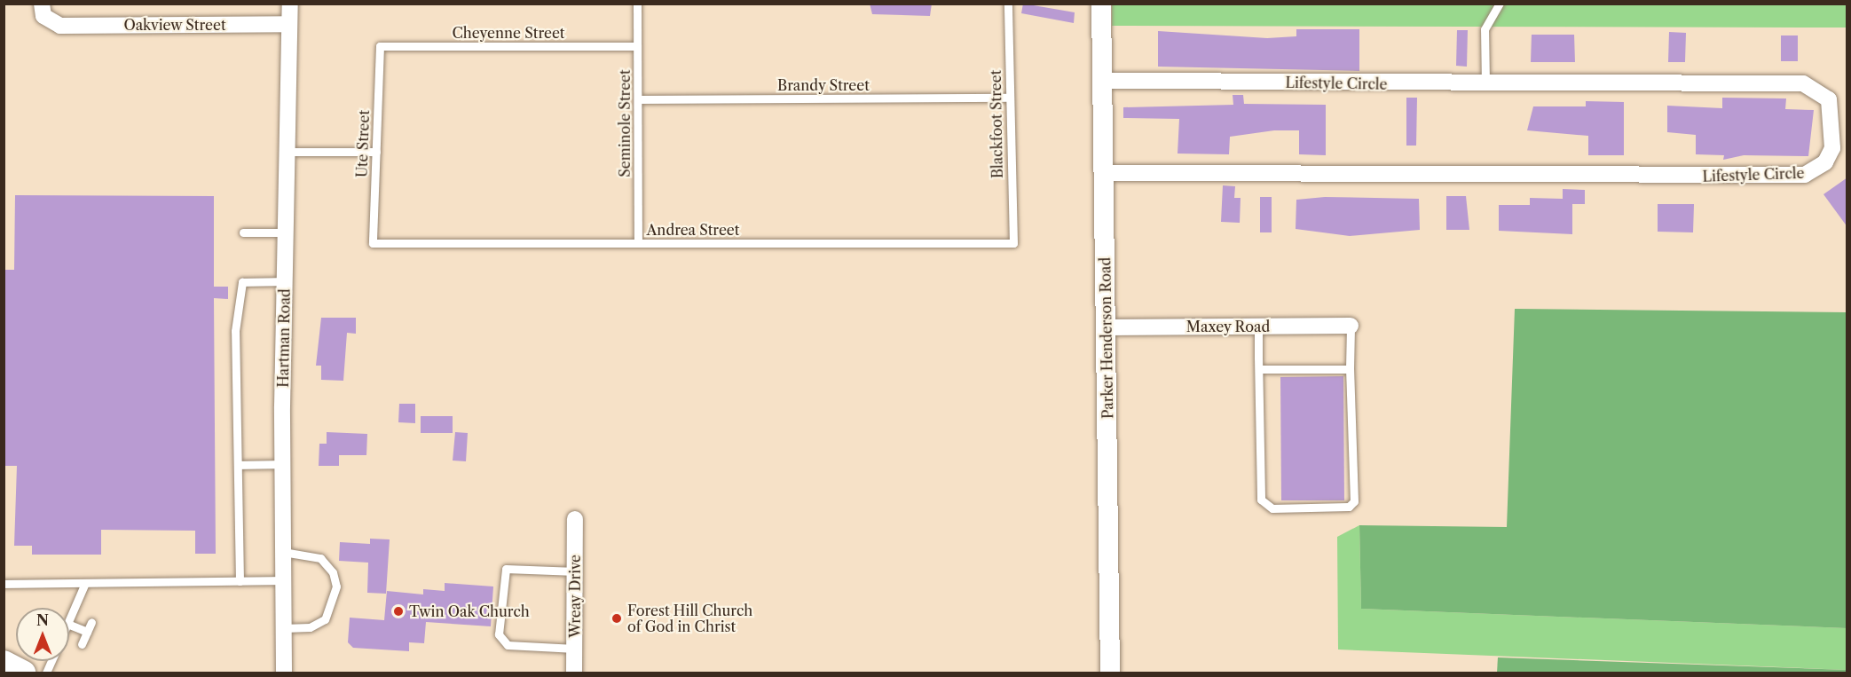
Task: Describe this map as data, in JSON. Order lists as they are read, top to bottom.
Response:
{
  "streets": {
    "street": [
      "Oakview Street",
      "Lifestyle Circle",
      "Maxey Road",
      "Hartman Road",
      "Parker Henderson Road",
      "Wreay Drive"
    ],
    "lane": [
      "Cheyenne Street",
      "Brandy Street",
      "Seminole Street",
      "Blackfoot Street",
      "Ute Street",
      "Andrea Street"
    ]
  },
  "crossings": [
    ["Oakview Street", "Hartman Road"],
    ["Cheyenne Street", "Seminole Street"],
    ["Cheyenne Street", "Ute Street"],
    ["Lifestyle Circle", "Parker Henderson Road"],
    ["Brandy Street", "Seminole Street"],
    ["Brandy Street", "Blackfoot Street"],
    ["Seminole Street", "Andrea Street"],
    ["Blackfoot Street", "Andrea Street"],
    ["Ute Street", "Andrea Street"],
    ["Maxey Road", "Parker Henderson Road"]
  ],
  "places": ["Twin Oak Church", "Forest Hill Church of God in Christ"],
  "north": "top"
}
